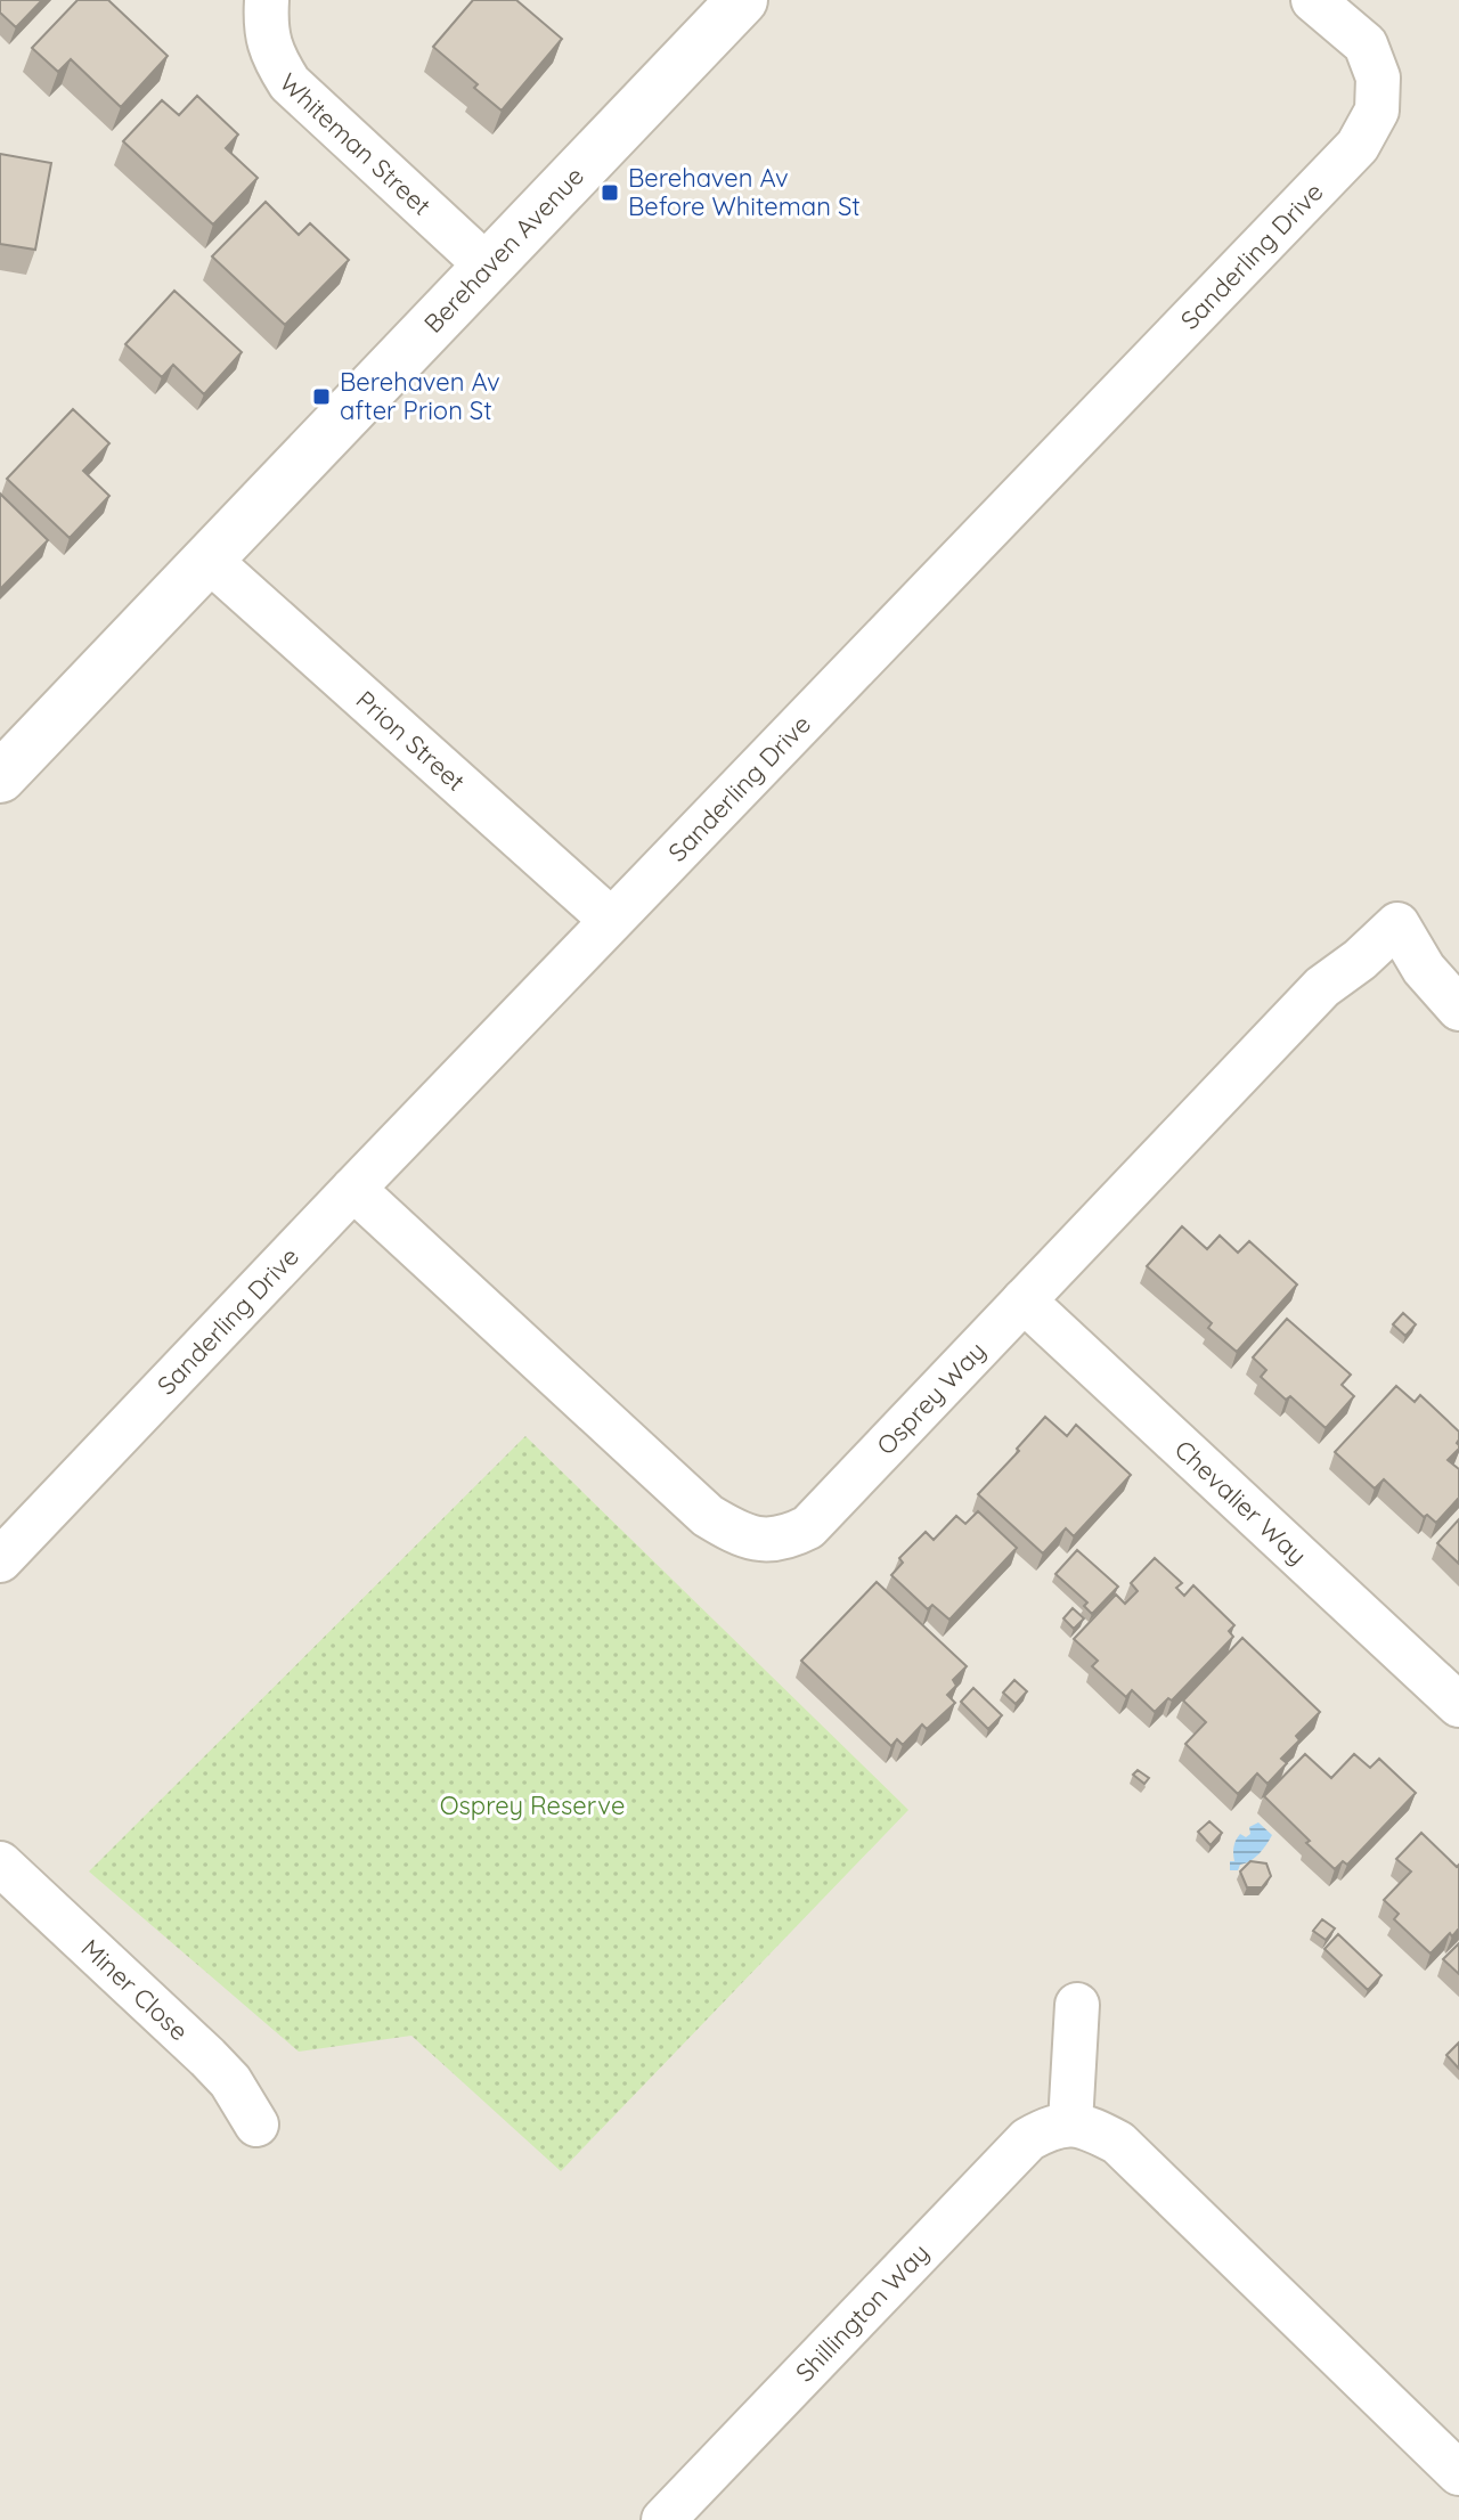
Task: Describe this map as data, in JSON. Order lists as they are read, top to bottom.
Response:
{
  "streets": {
    "street": [
      "Whiteman Street",
      "Berehaven Avenue",
      "Sanderling Drive",
      "Prion Street",
      "Osprey Way",
      "Chevalier Way",
      "Miner Close",
      "Shillington Way"
    ]
  },
  "crossings": [
    ["Whiteman Street", "Berehaven Avenue"],
    ["Berehaven Avenue", "Prion Street"],
    ["Sanderling Drive", "Prion Street"],
    ["Sanderling Drive", "Osprey Way"],
    ["Osprey Way", "Chevalier Way"]
  ],
  "parks": ["Osprey Reserve"],
  "places": {
    "transit": ["Berehaven Av Before Whiteman St", "Berehaven Av after Prion St"]
  }
}
